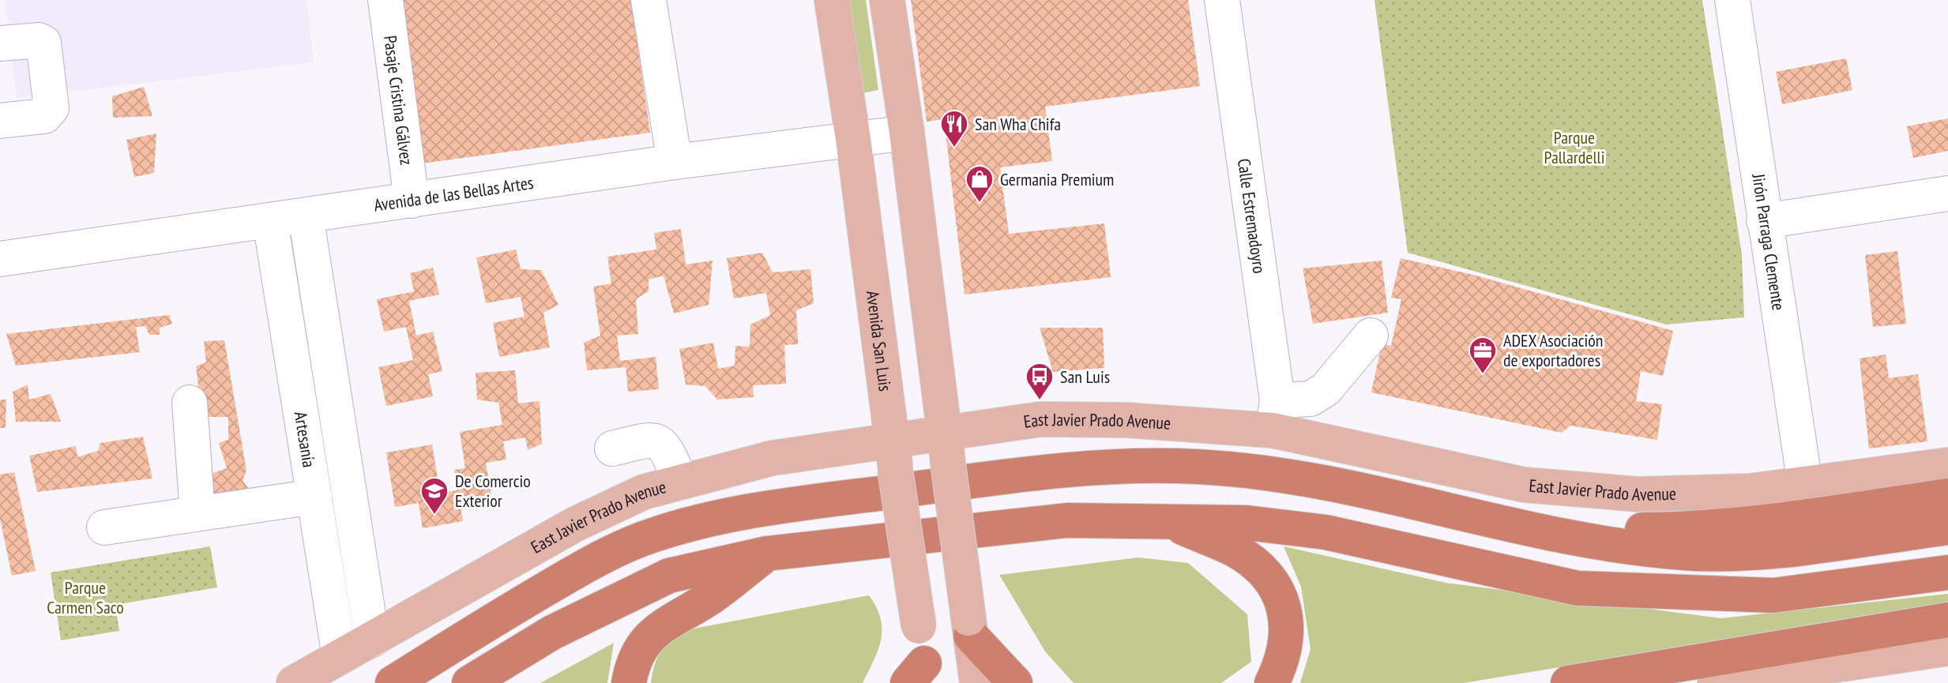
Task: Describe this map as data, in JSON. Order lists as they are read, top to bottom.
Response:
{
  "streets": {
    "main road": ["Avenida San Luis", "East Javier Prado Avenue"],
    "street": [
      "Pasaje Cristina Gálvez",
      "Avenida de las Bellas Artes",
      "Calle Estremadoyro",
      "Jirón Parraga Clemente",
      "Artesanía"
    ]
  },
  "crossings": [
    ["Pasaje Cristina Gálvez", "Avenida de las Bellas Artes"],
    ["Avenida de las Bellas Artes", "Avenida San Luis"],
    ["Avenida de las Bellas Artes", "Artesanía"],
    ["Calle Estremadoyro", "East Javier Prado Avenue"],
    ["Jirón Parraga Clemente", "East Javier Prado Avenue"],
    ["Avenida San Luis", "East Javier Prado Avenue"],
    ["East Javier Prado Avenue", "Artesanía"]
  ],
  "parks": ["Parque Pallardelli", "Parque Carmen Saco"],
  "places": {
    "restaurant": ["San Wha Chifa"],
    "shop": ["Germania Premium"],
    "office": ["ADEX Asociación de exportadores"],
    "bus stop": ["San Luis"],
    "school or university": ["De Comercio Exterior"]
  }
}
